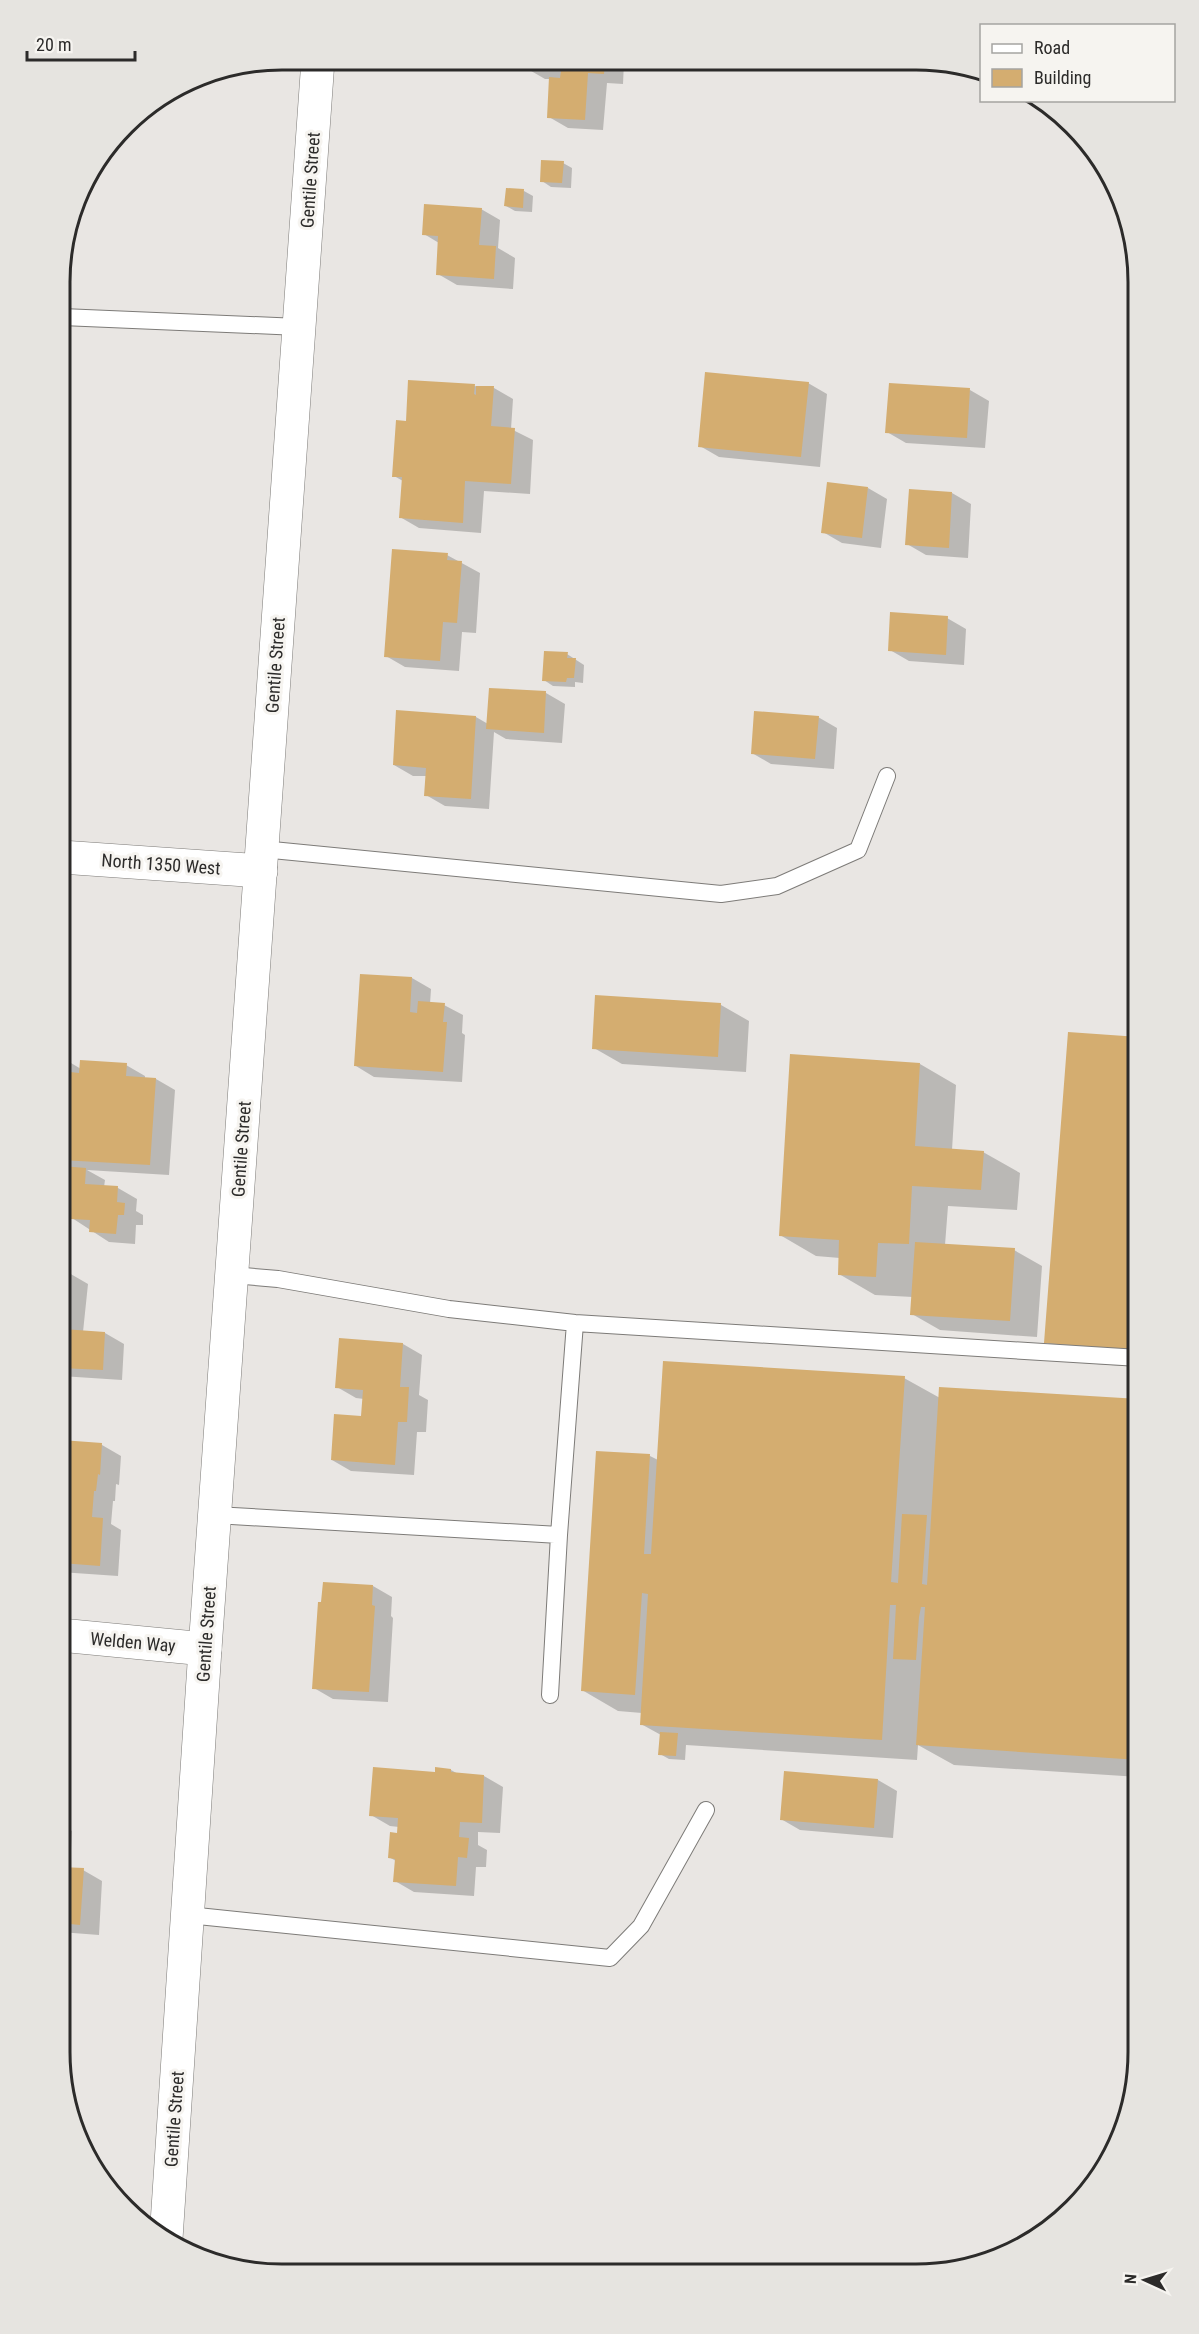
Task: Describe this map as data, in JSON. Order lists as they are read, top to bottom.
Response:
{
  "streets": {
    "main road": ["Gentile Street", "North 1350 West", "Welden Way"]
  },
  "crossings": [
    ["Gentile Street", "North 1350 West"],
    ["Gentile Street", "Welden Way"]
  ],
  "legend": ["Road", "Building"],
  "scale_bar": "20 m",
  "north": "left"
}
